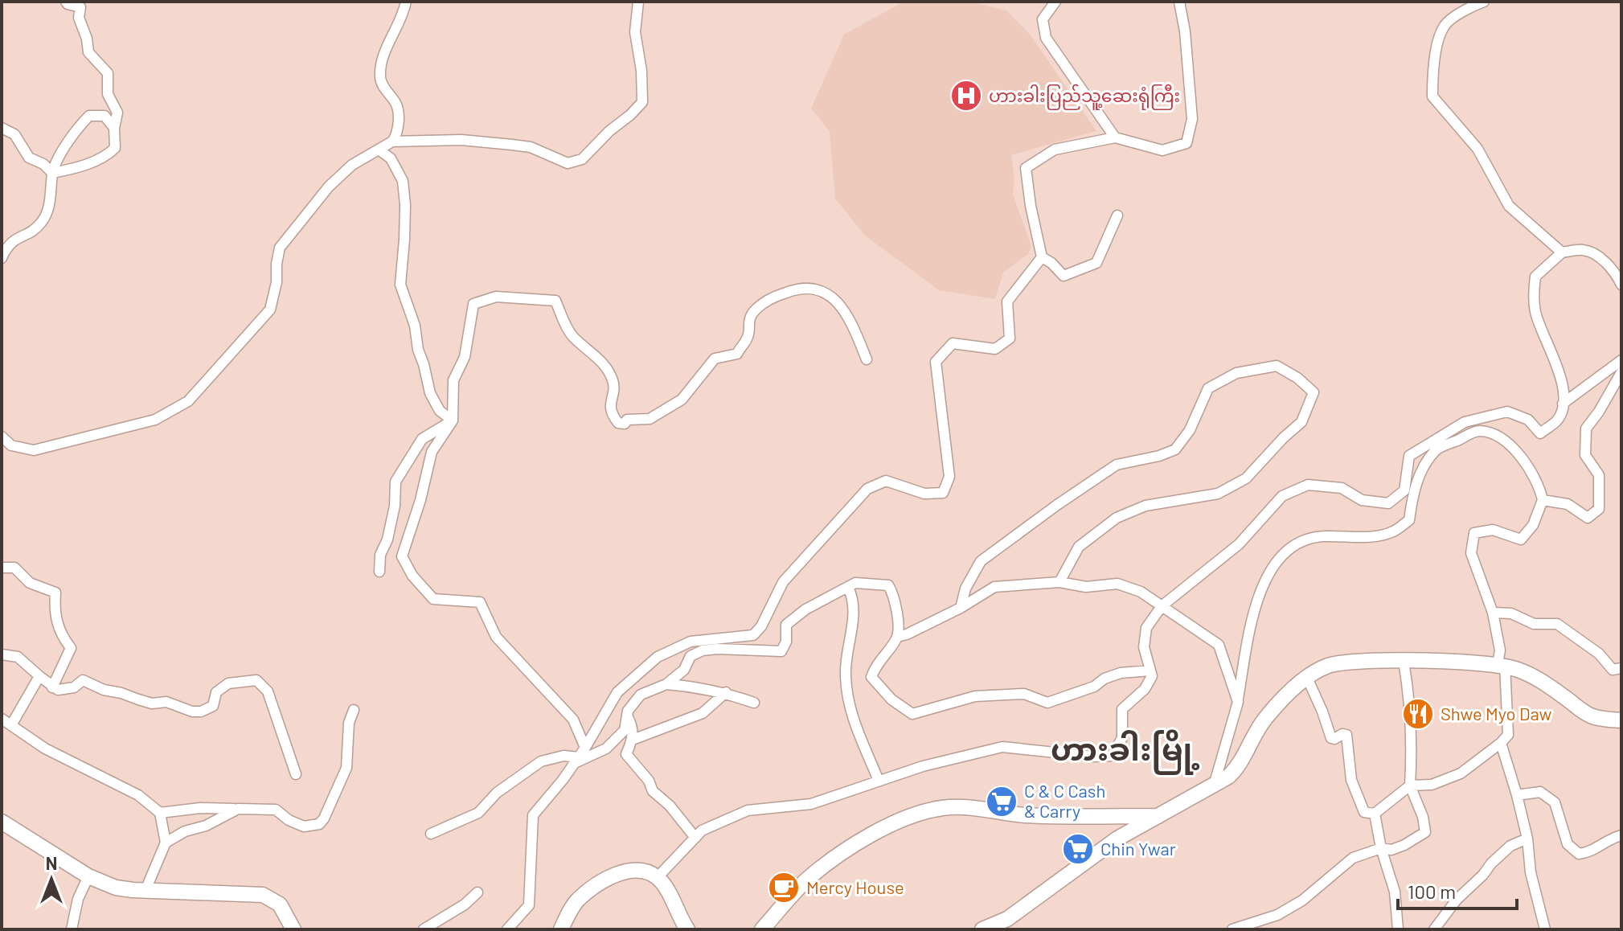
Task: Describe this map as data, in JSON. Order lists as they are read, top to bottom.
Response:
{
  "districts": ["ဟားခါးမြို့"],
  "places": {
    "hospital": ["ဟားခါးပြည်သူ့ဆေးရုံကြီး"],
    "restaurant": ["Shwe Myo Daw"],
    "supermarket": ["C & C Cash & Carry", "Chin Ywar"],
    "cafe": ["Mercy House"]
  },
  "scale_bar": "100 m",
  "north": "top"
}
